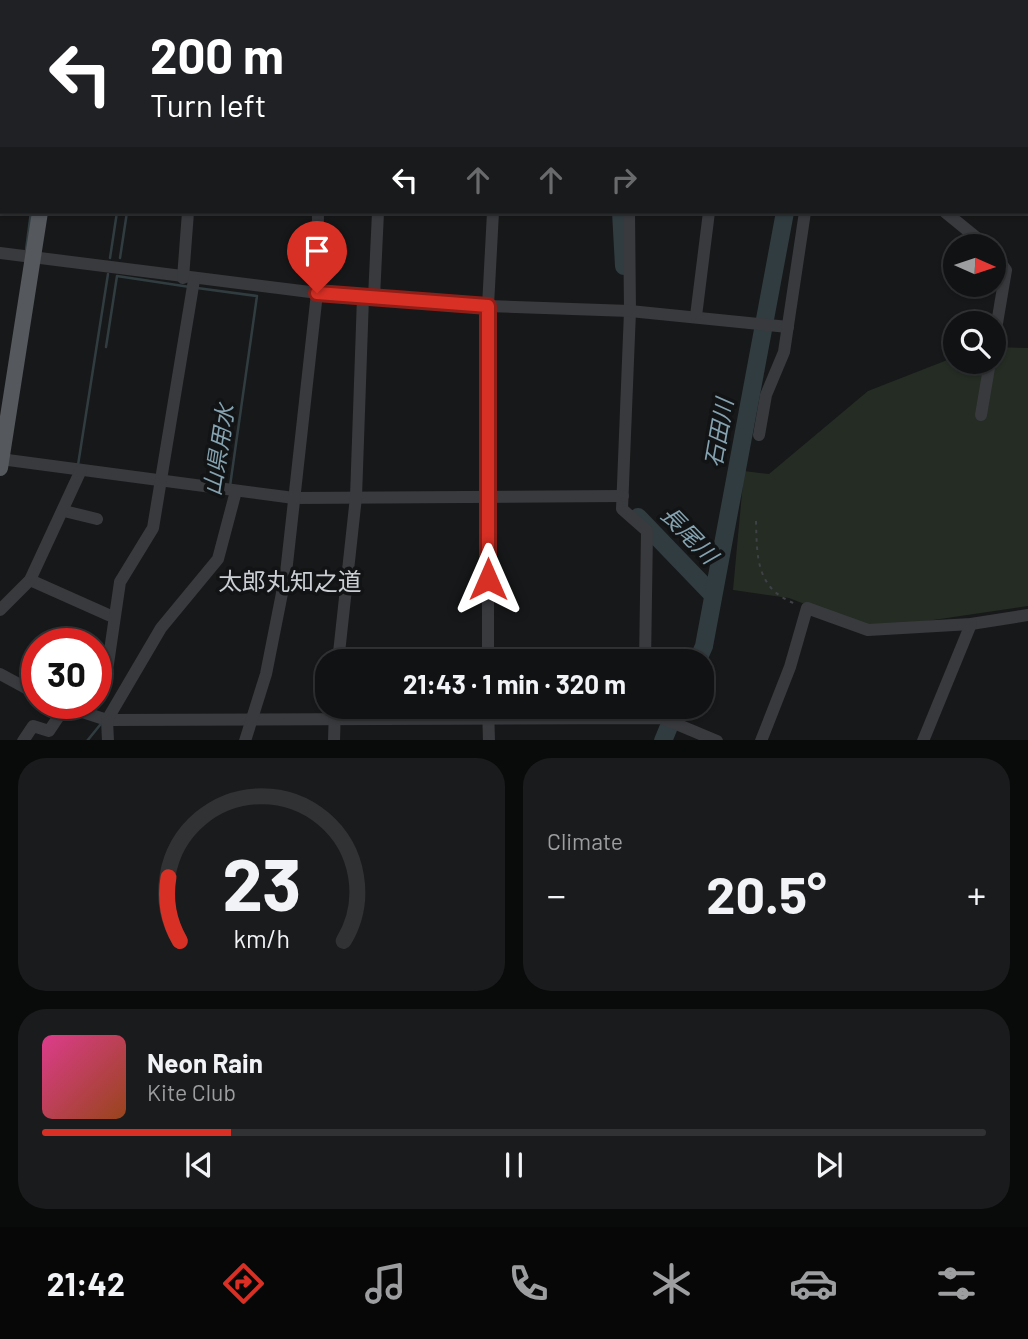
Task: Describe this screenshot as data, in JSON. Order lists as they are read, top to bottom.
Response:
{
  "districts": ["太郎丸知之道"],
  "water": ["石田川", "山県用水", "長尾川"],
  "north": "right",
  "page": {
    "turn": ["200 m", "Turn left"],
    "limit": "30",
    "trip": "21:43 · 1 min · 320 m",
    "tile": "Climate",
    "heat": ["−", "20.5°", "+"],
    "song": ["Neon Rain", "Kite Club"],
    "tabs": "21:42",
    "gauge": ["23", "km/h"]
  }
}
